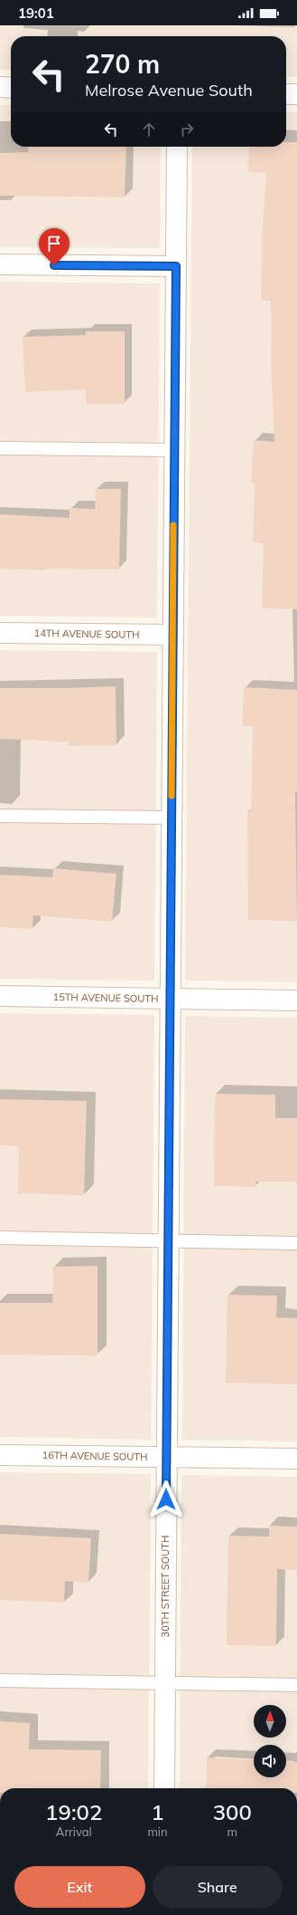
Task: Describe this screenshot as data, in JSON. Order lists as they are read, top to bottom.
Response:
{
  "streets": {
    "street": [
      "14TH AVENUE SOUTH",
      "15TH AVENUE SOUTH",
      "16TH AVENUE SOUTH",
      "30TH STREET SOUTH"
    ]
  },
  "crossings": [
    ["14TH AVENUE SOUTH", "30TH STREET SOUTH"],
    ["15TH AVENUE SOUTH", "30TH STREET SOUTH"],
    ["16TH AVENUE SOUTH", "30TH STREET SOUTH"]
  ],
  "north": "top",
  "page": {
    "status": "19:01",
    "turn": ["270 m", "Melrose Avenue South"],
    "eta": [
      "19:02",
      "Arrival",
      "1",
      "min",
      "300",
      "m"
    ],
    "buttons": ["Exit", "Share"]
  }
}
